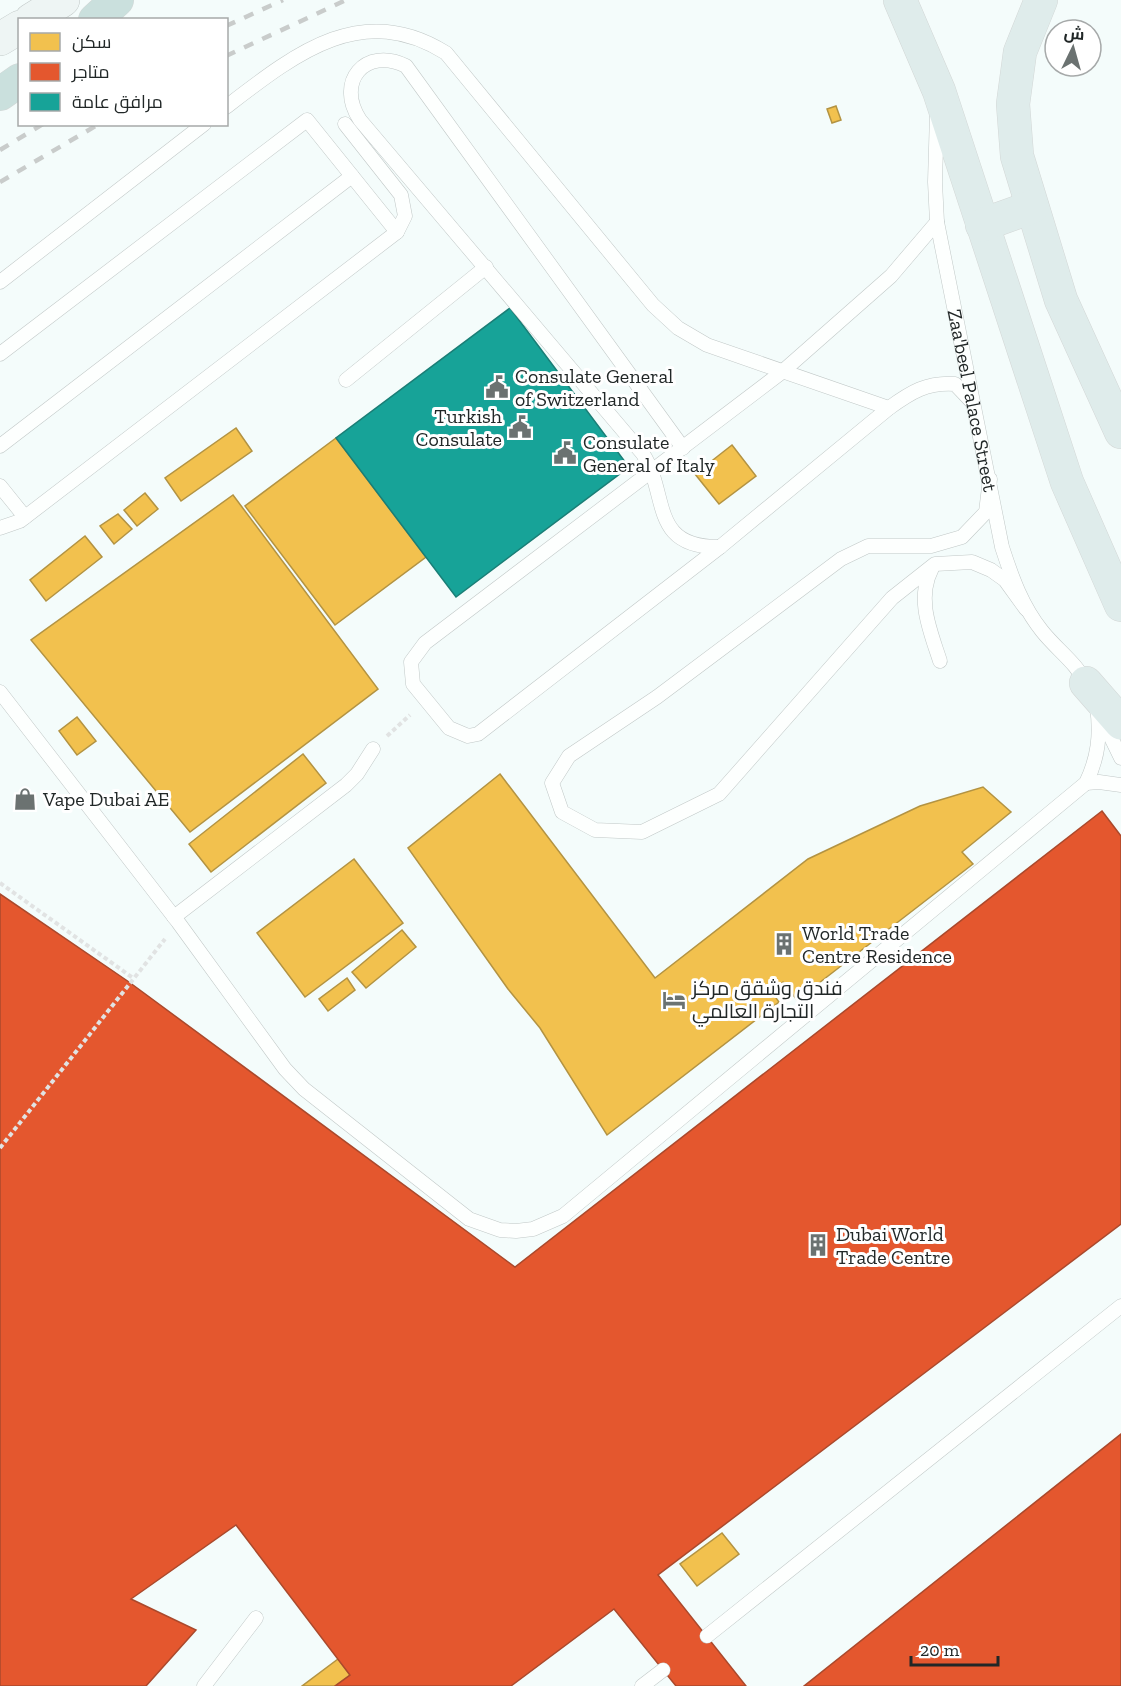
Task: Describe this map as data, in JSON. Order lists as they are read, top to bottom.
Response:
{
  "streets": {
    "main road": ["Zaa'beel Palace Street"]
  },
  "places": {
    "public building": ["Consulate General of Switzerland", "Turkish Consulate", "Consulate General of Italy"],
    "shop": ["Vape Dubai AE"],
    "building": ["World Trade Centre Residence", "Dubai World Trade Centre"],
    "hotel": ["فندق وشقق مركز التجارة العالمي"]
  },
  "legend": ["سكن", "متاجر", "مرافق عامة"],
  "scale_bar": "20 m",
  "north": "top"
}
